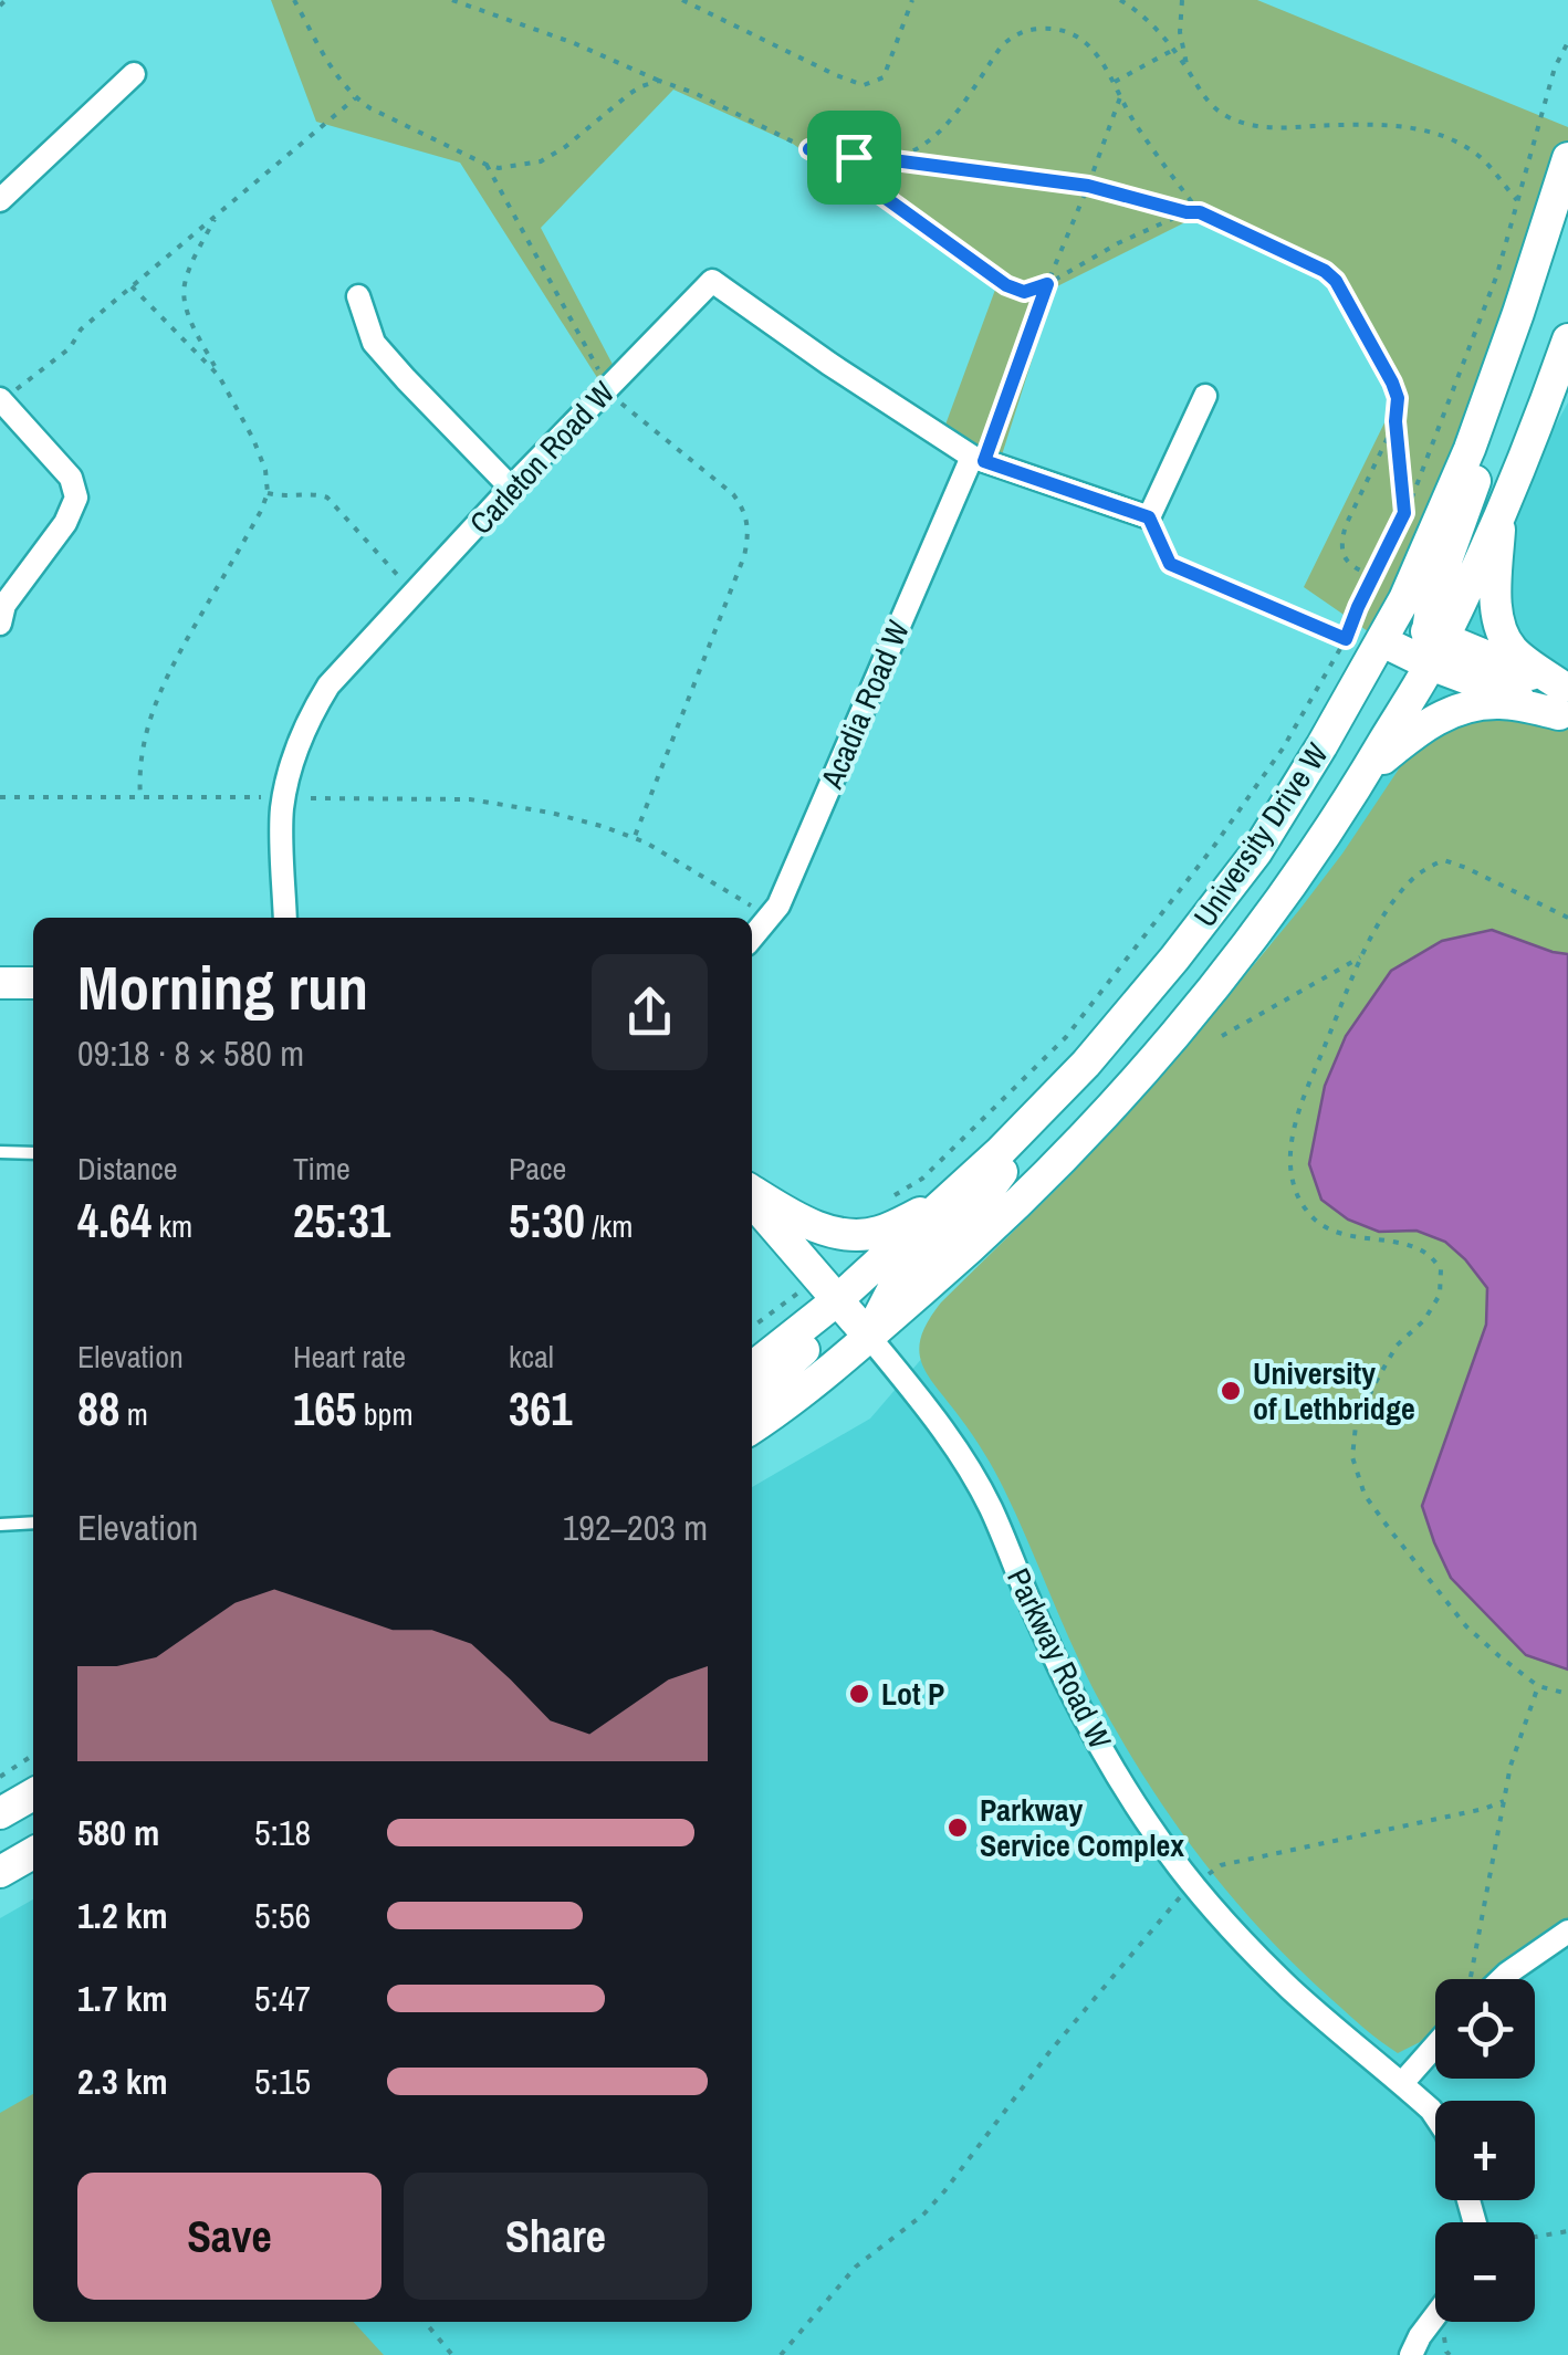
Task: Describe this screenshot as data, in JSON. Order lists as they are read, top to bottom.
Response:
{
  "streets": {
    "main road": ["University Drive W"],
    "street": ["Carleton Road W", "Acadia Road W", "Parkway Road W"]
  },
  "crossings": [
    ["Carleton Road W", "Acadia Road W"],
    ["University Drive W", "Parkway Road W"]
  ],
  "places": ["University of Lethbridge", "Lot P", "Parkway Service Complex"],
  "page": {
    "heading": ["Morning run", "09:18 · 8 × 580 m"],
    "stats": [
      ["Distance", "4.64 km"],
      ["Time", "25:31"],
      ["Pace", "5:30 /km"],
      ["Elevation", "88 m"],
      ["Heart rate", "165 bpm"],
      ["kcal", "361"]
    ],
    "chart": ["Elevation", "192–203 m"],
    "list": [
      {
        "name": "580 m",
        "note": "5:18"
      },
      {
        "name": "1.2 km",
        "note": "5:56"
      },
      {
        "name": "1.7 km",
        "note": "5:47"
      },
      {
        "name": "2.3 km",
        "note": "5:15"
      }
    ],
    "map_buttons": ["+", "−"],
    "buttons": ["Save", "Share"]
  }
}
